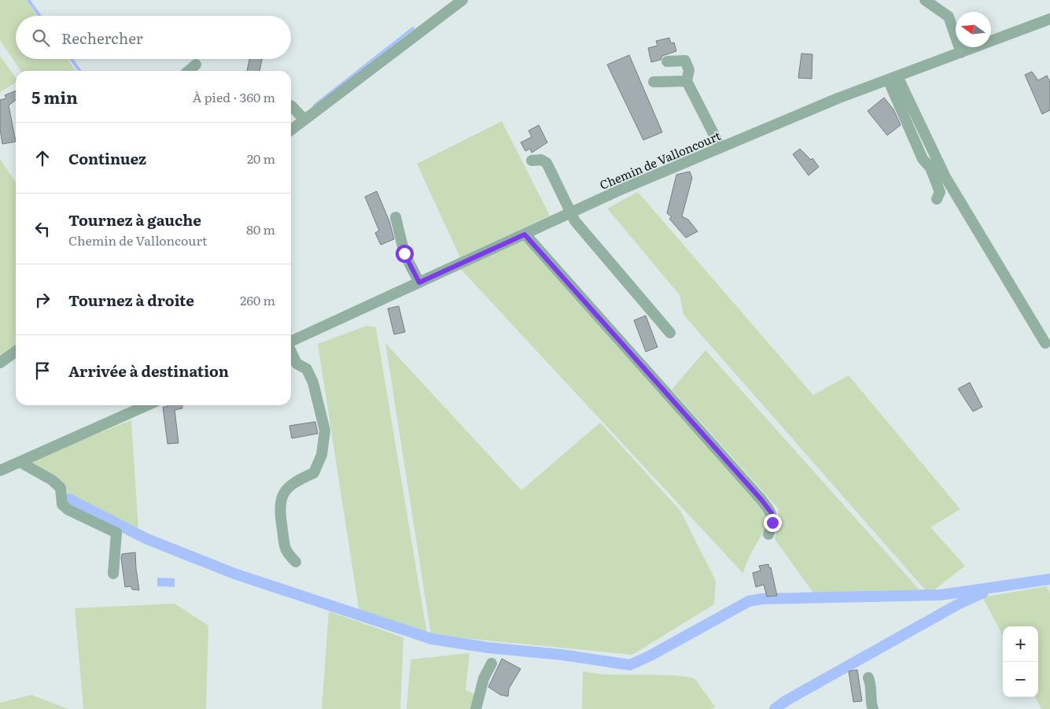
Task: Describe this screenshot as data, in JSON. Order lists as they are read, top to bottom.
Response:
{
  "streets": {
    "street": ["Chemin de Valloncourt"]
  },
  "north": "left",
  "page": {
    "search": "Rechercher",
    "heading": ["5 min", "À pied · 360 m"],
    "list": [
      ["Continuez", "20 m"],
      ["Tournez à gauche", "Chemin de Valloncourt", "80 m"],
      ["Tournez à droite", "260 m"],
      "Arrivée à destination"
    ],
    "map_buttons": ["+", "−"]
  }
}
